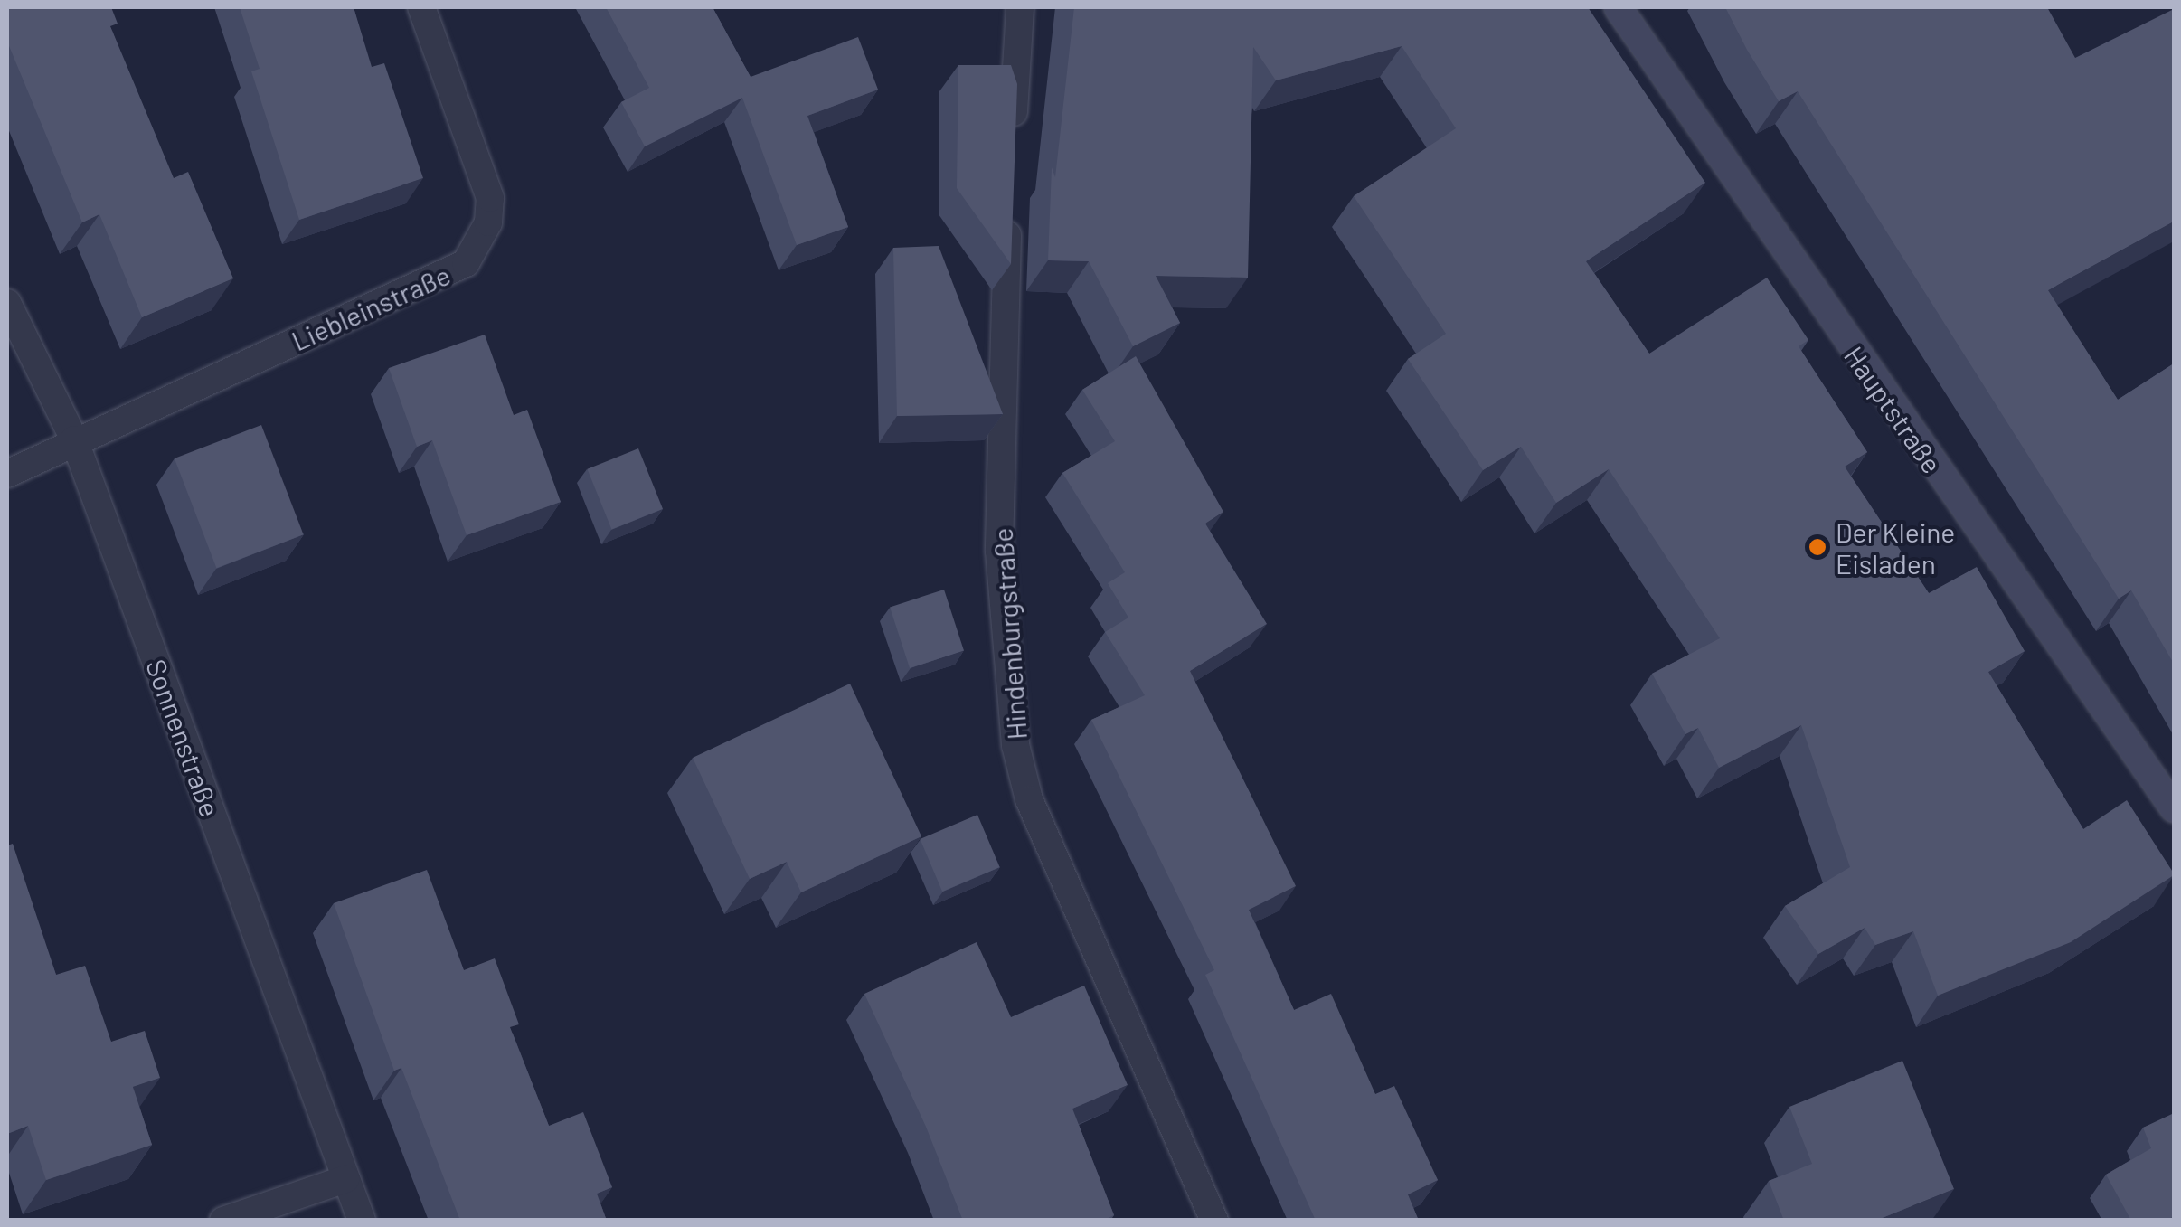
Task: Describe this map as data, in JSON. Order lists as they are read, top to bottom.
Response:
{
  "streets": {
    "street": [
      "Liebleinstraße",
      "Hauptstraße",
      "Hindenburgstraße",
      "Sonnenstraße"
    ]
  },
  "crossings": [
    ["Liebleinstraße", "Sonnenstraße"]
  ],
  "places": ["Der Kleine Eisladen"]
}
